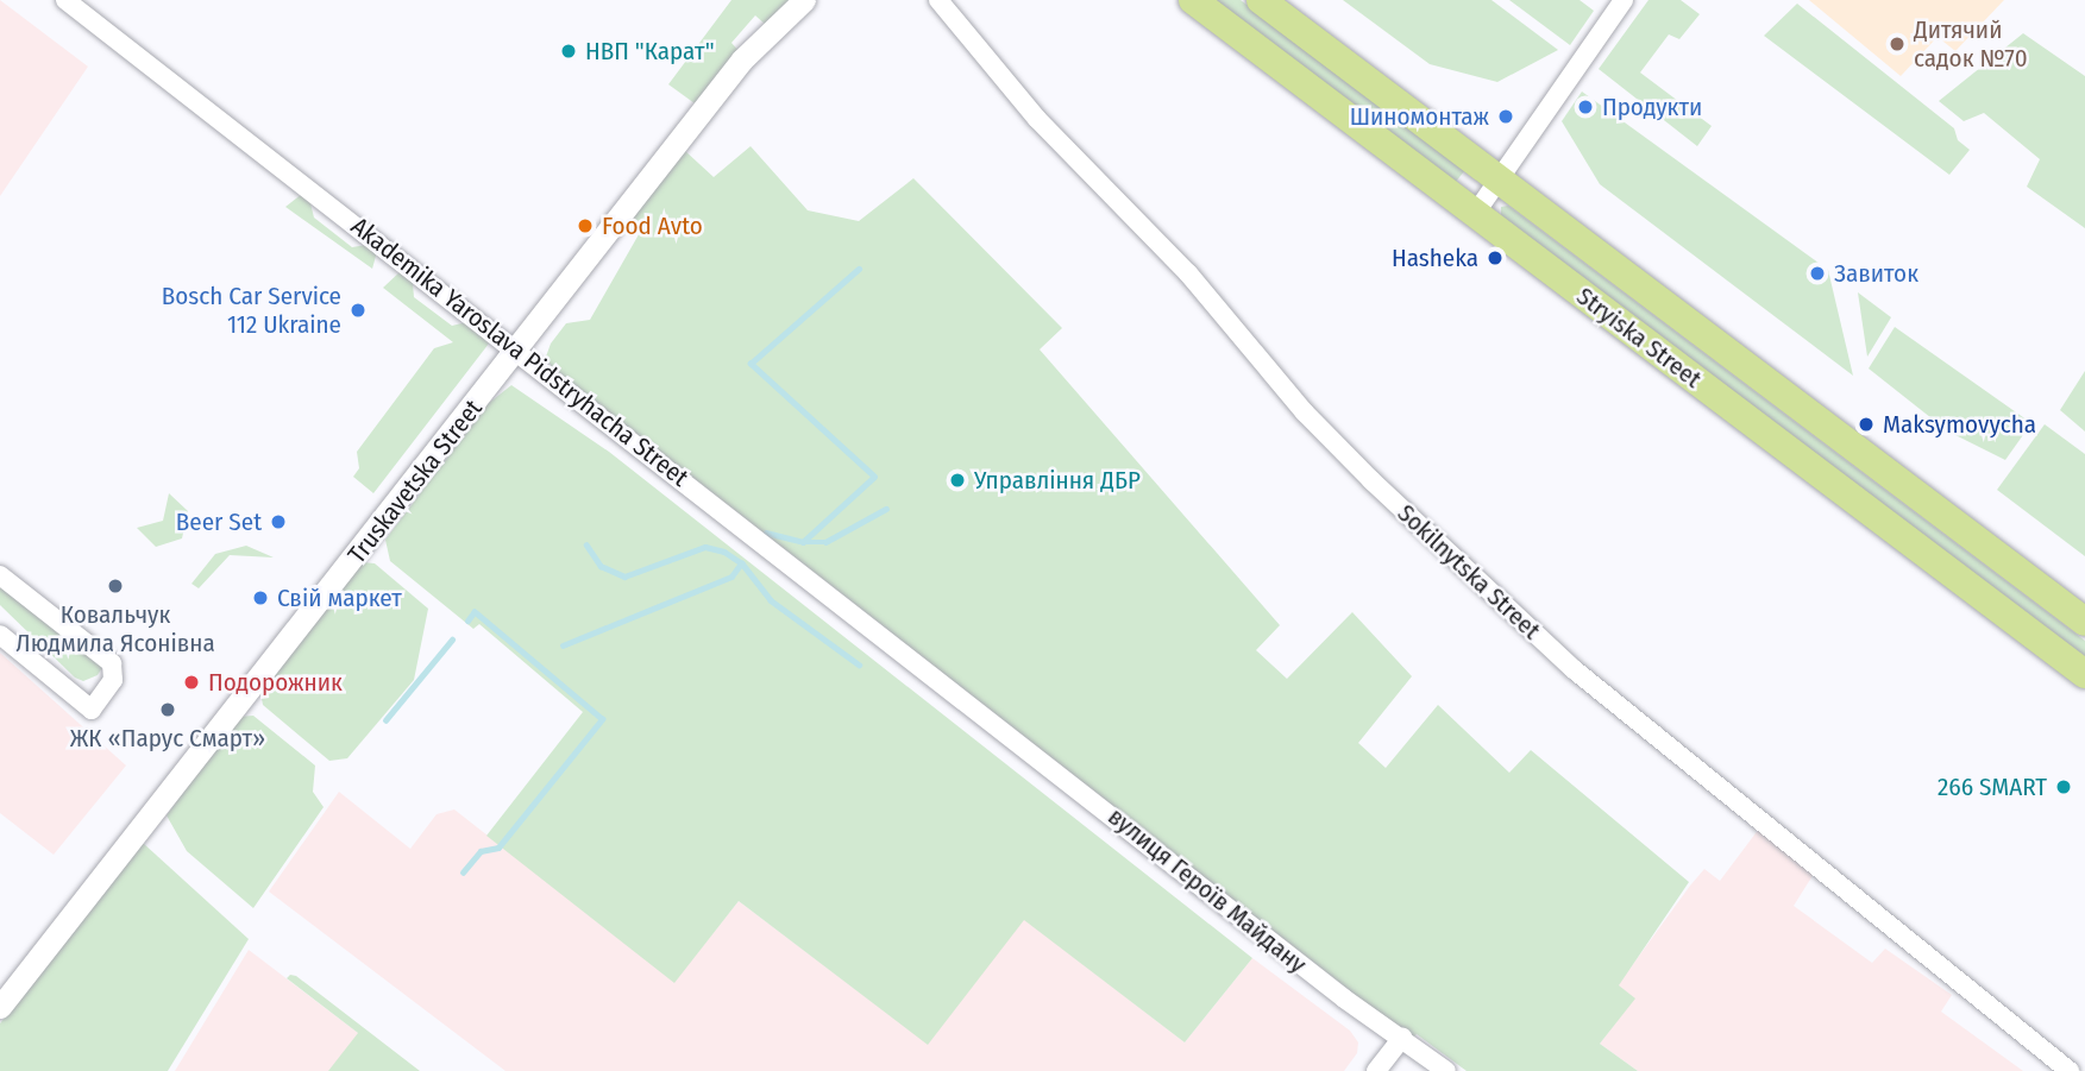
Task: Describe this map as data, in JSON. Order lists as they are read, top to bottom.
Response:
{
  "streets": {
    "main road": ["Stryiska Street"],
    "street": [
      "Akademika Yaroslava Pidstryhacha Street",
      "Truskavetska Street",
      "Sokilnytska Street",
      "вулиця Героїв Майдану"
    ]
  },
  "crossings": [
    ["Akademika Yaroslava Pidstryhacha Street", "Truskavetska Street"],
    ["Akademika Yaroslava Pidstryhacha Street", "вулиця Героїв Майдану"]
  ],
  "places": [
    "Дитячий садок №70",
    "НВП \"Карат\"",
    "Продукти",
    "Шиномонтаж",
    "Food Avto",
    "Hasheka",
    "Завиток",
    "Bosch Car Service 112 Ukraine",
    "Maksymovycha",
    "Управління ДБР",
    "Beer Set",
    "Ковальчук Людмила Ясонівна",
    "Свiй маркет",
    "Подорожник",
    "ЖК «Парус Смарт»",
    "266 SMART"
  ]
}
